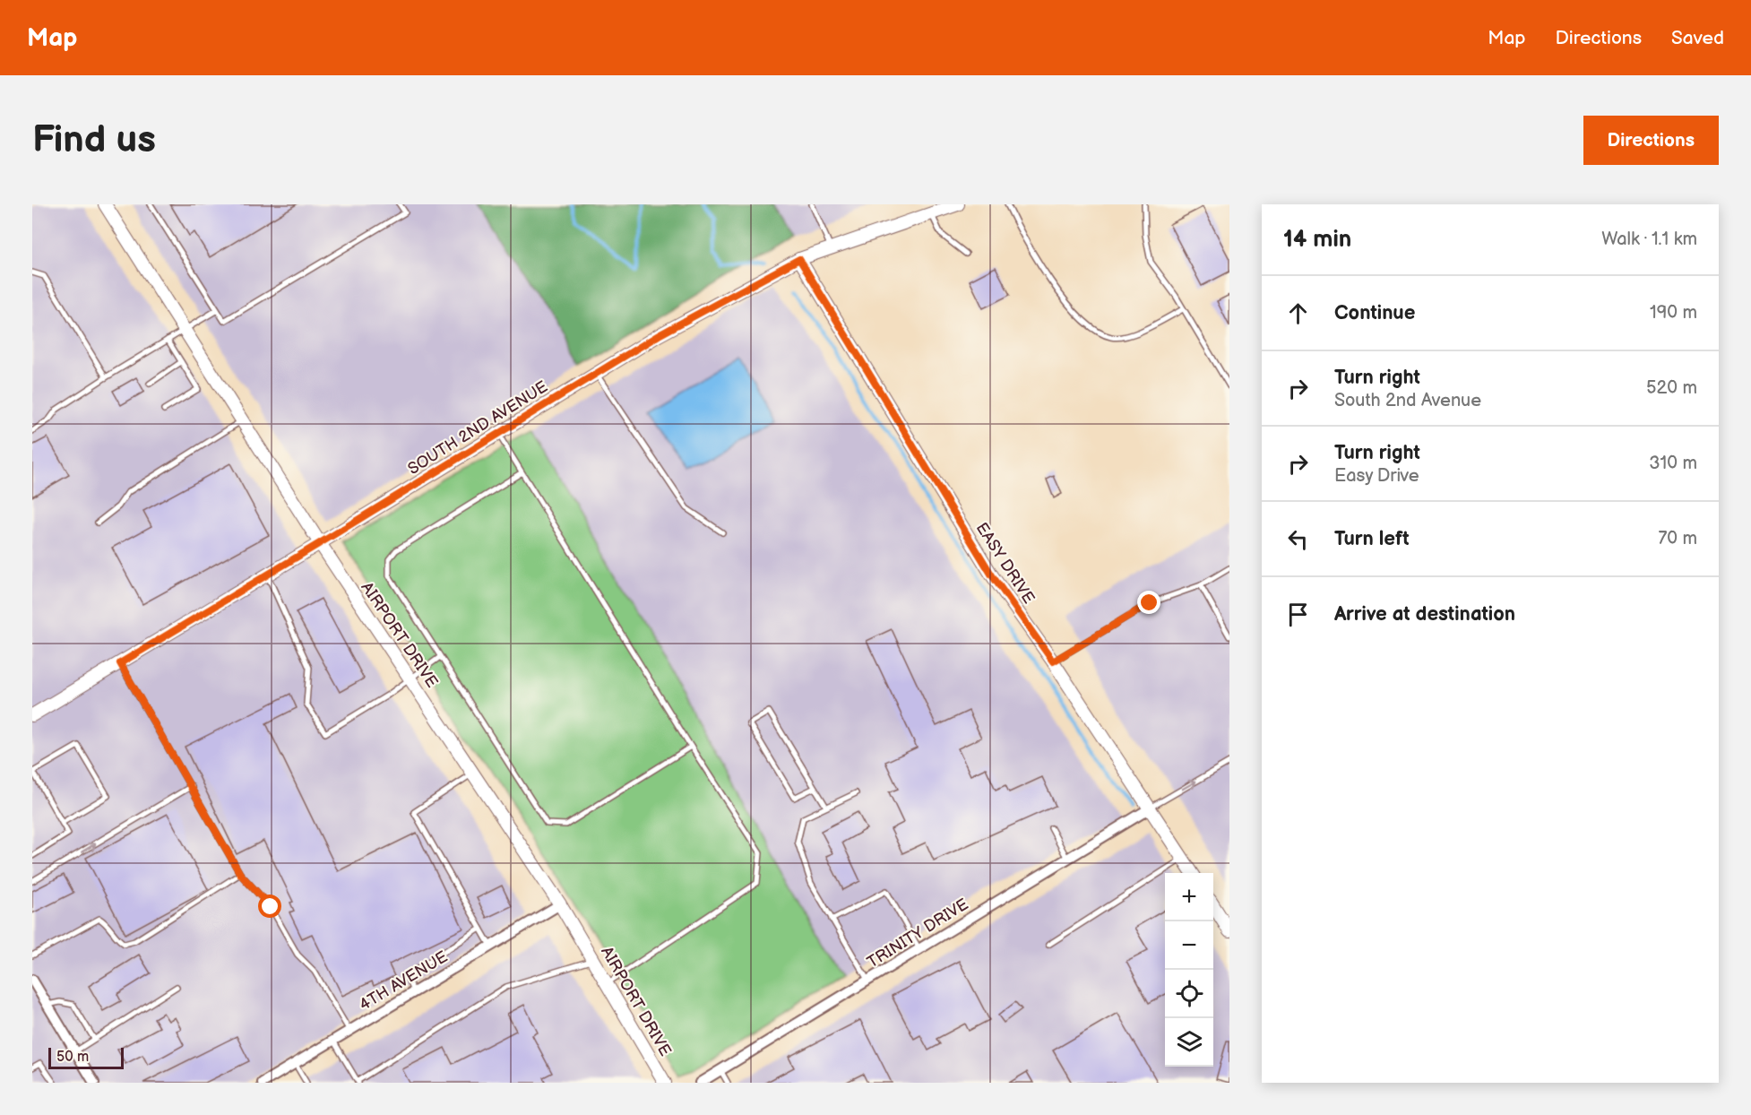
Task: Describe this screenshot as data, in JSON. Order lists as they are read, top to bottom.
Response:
{
  "streets": {
    "street": [
      "SOUTH 2ND AVENUE",
      "EASY DRIVE",
      "AIRPORT DRIVE",
      "TRINITY DRIVE",
      "4TH AVENUE"
    ]
  },
  "crossings": [
    ["SOUTH 2ND AVENUE", "EASY DRIVE"],
    ["SOUTH 2ND AVENUE", "AIRPORT DRIVE"],
    ["EASY DRIVE", "TRINITY DRIVE"],
    ["AIRPORT DRIVE", "4TH AVENUE"]
  ],
  "scale_bar": "50 m",
  "page": {
    "header": "Map",
    "nav": ["Map", "Directions", "Saved"],
    "buttons": "Directions",
    "title": "Find us",
    "heading": ["14 min", "Walk · 1.1 km"],
    "list": [
      ["Continue", "190 m"],
      ["Turn right", "South 2nd Avenue", "520 m"],
      ["Turn right", "Easy Drive", "310 m"],
      ["Turn left", "70 m"],
      "Arrive at destination"
    ],
    "map_buttons": ["+", "−"],
    "scale": "50 m"
  }
}
